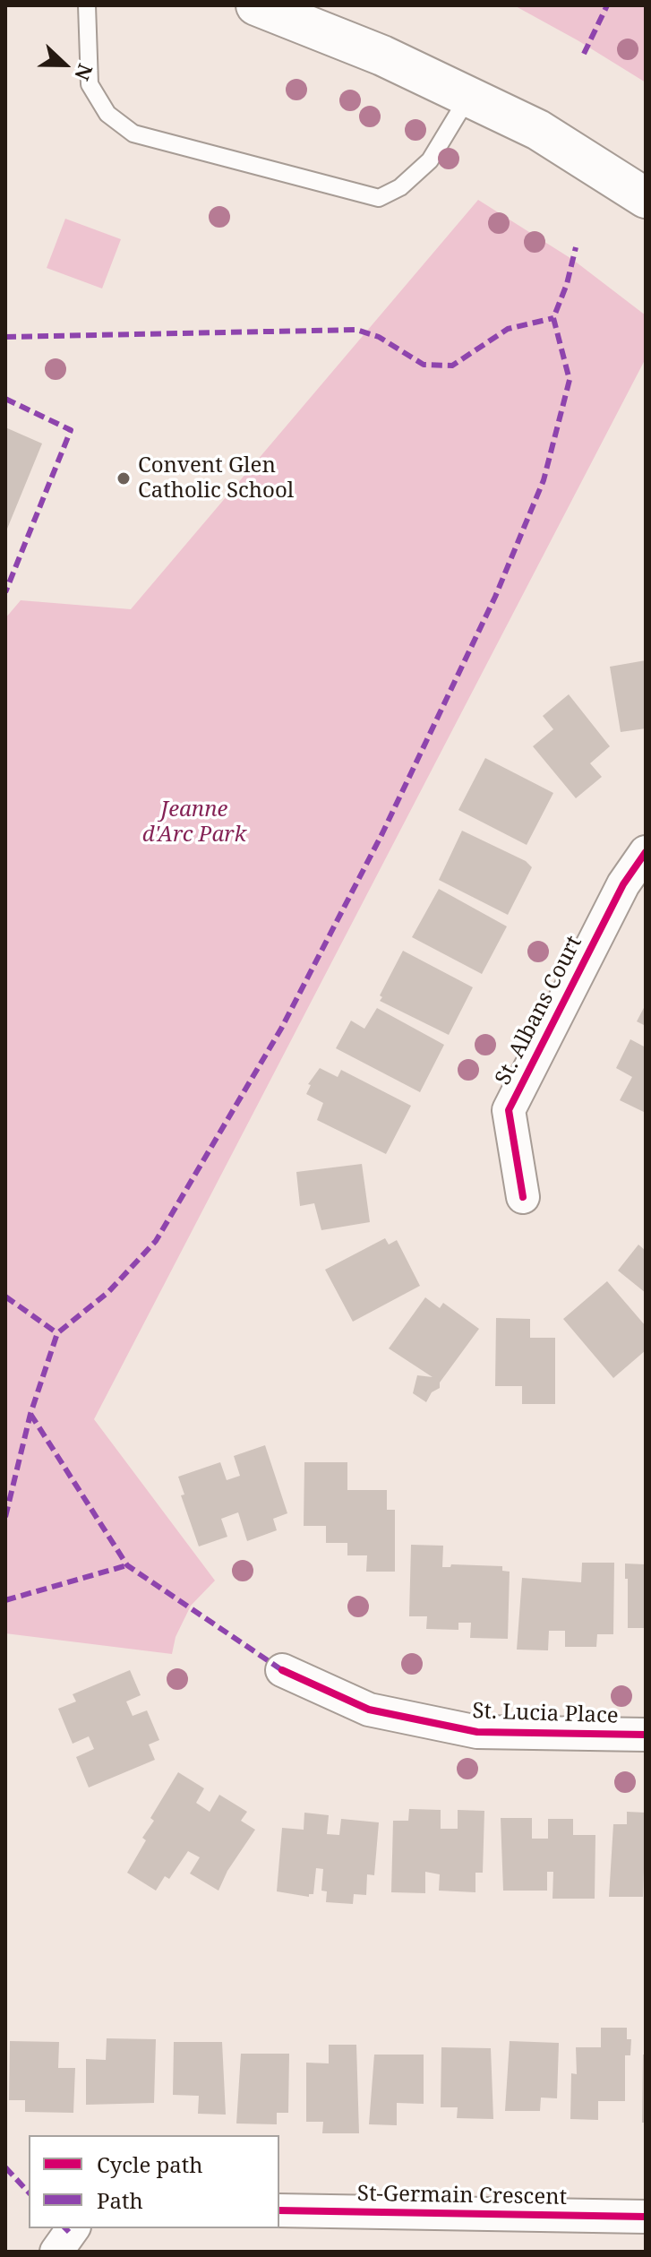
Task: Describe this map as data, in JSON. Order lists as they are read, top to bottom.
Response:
{
  "streets": {
    "street": ["St. Albans Court", "St. Lucia Place", "St-Germain Crescent"]
  },
  "parks": ["Jeanne d'Arc Park"],
  "places": ["Convent Glen Catholic School"],
  "legend": ["Cycle path", "Path"],
  "north": "right"
}
